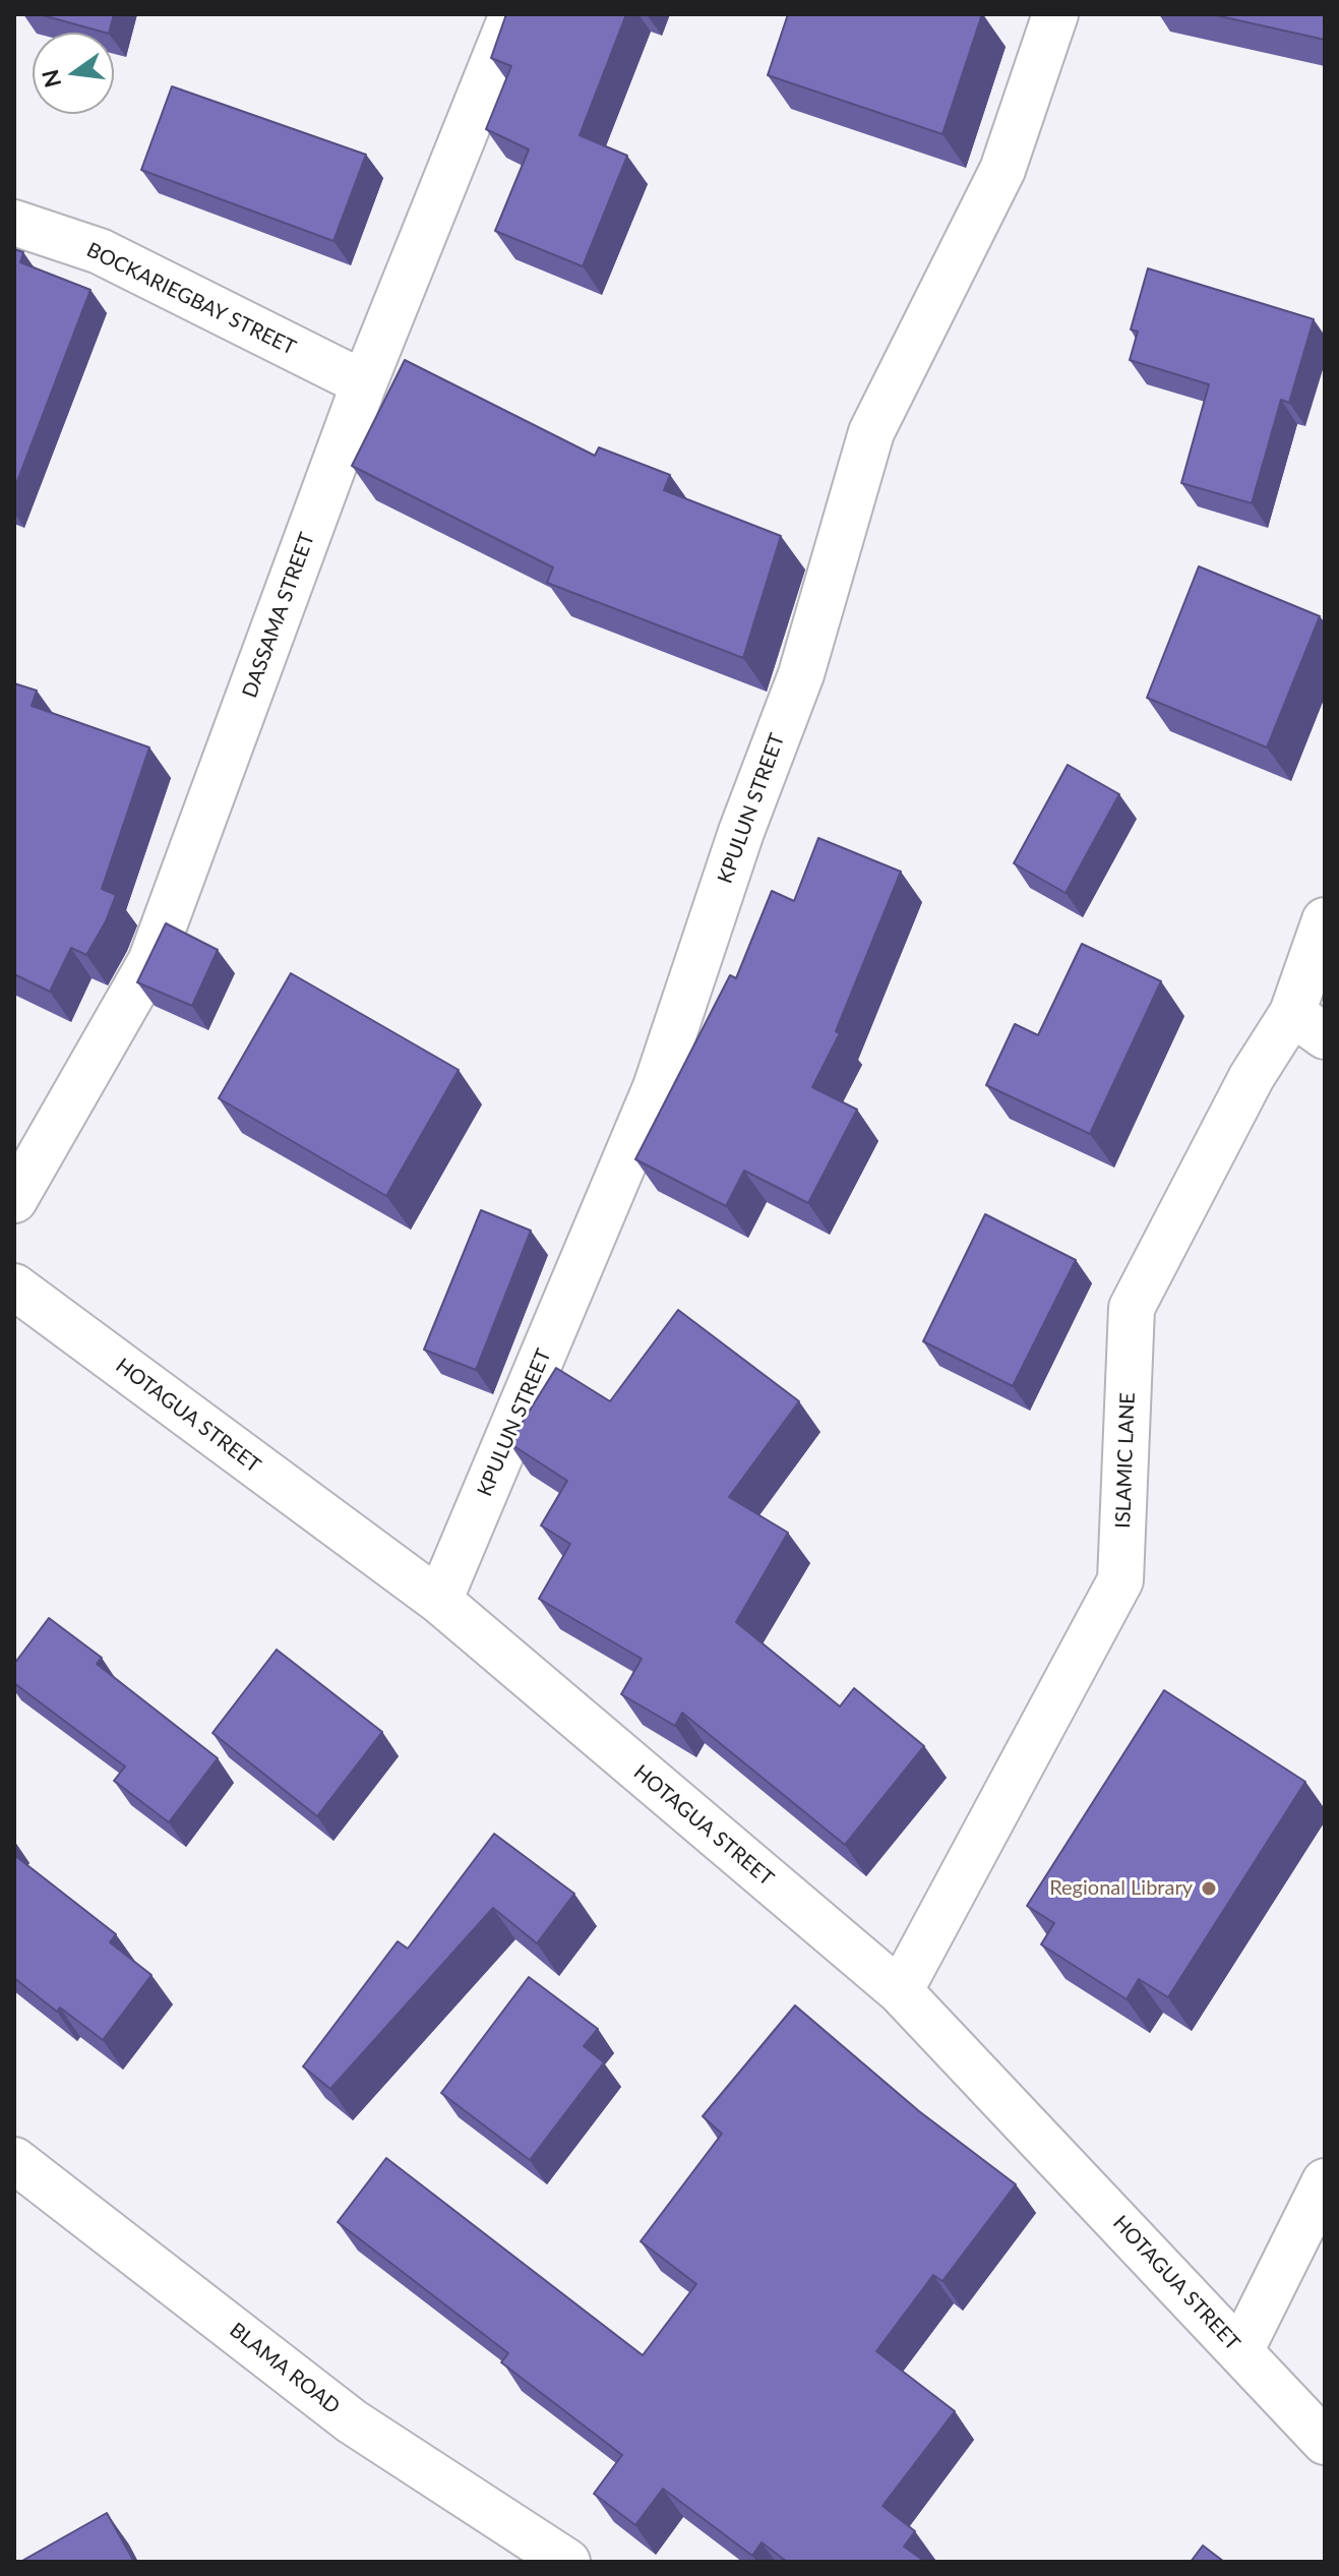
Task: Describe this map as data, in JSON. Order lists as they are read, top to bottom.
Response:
{
  "streets": {
    "street": [
      "BOCKARIEGBAY STREET",
      "DASSAMA STREET",
      "KPULUN STREET",
      "HOTAGUA STREET",
      "ISLAMIC LANE",
      "BLAMA ROAD"
    ]
  },
  "crossings": [
    ["BOCKARIEGBAY STREET", "DASSAMA STREET"],
    ["KPULUN STREET", "HOTAGUA STREET"],
    ["HOTAGUA STREET", "ISLAMIC LANE"]
  ],
  "places": ["Regional Library"],
  "north": "left"
}
